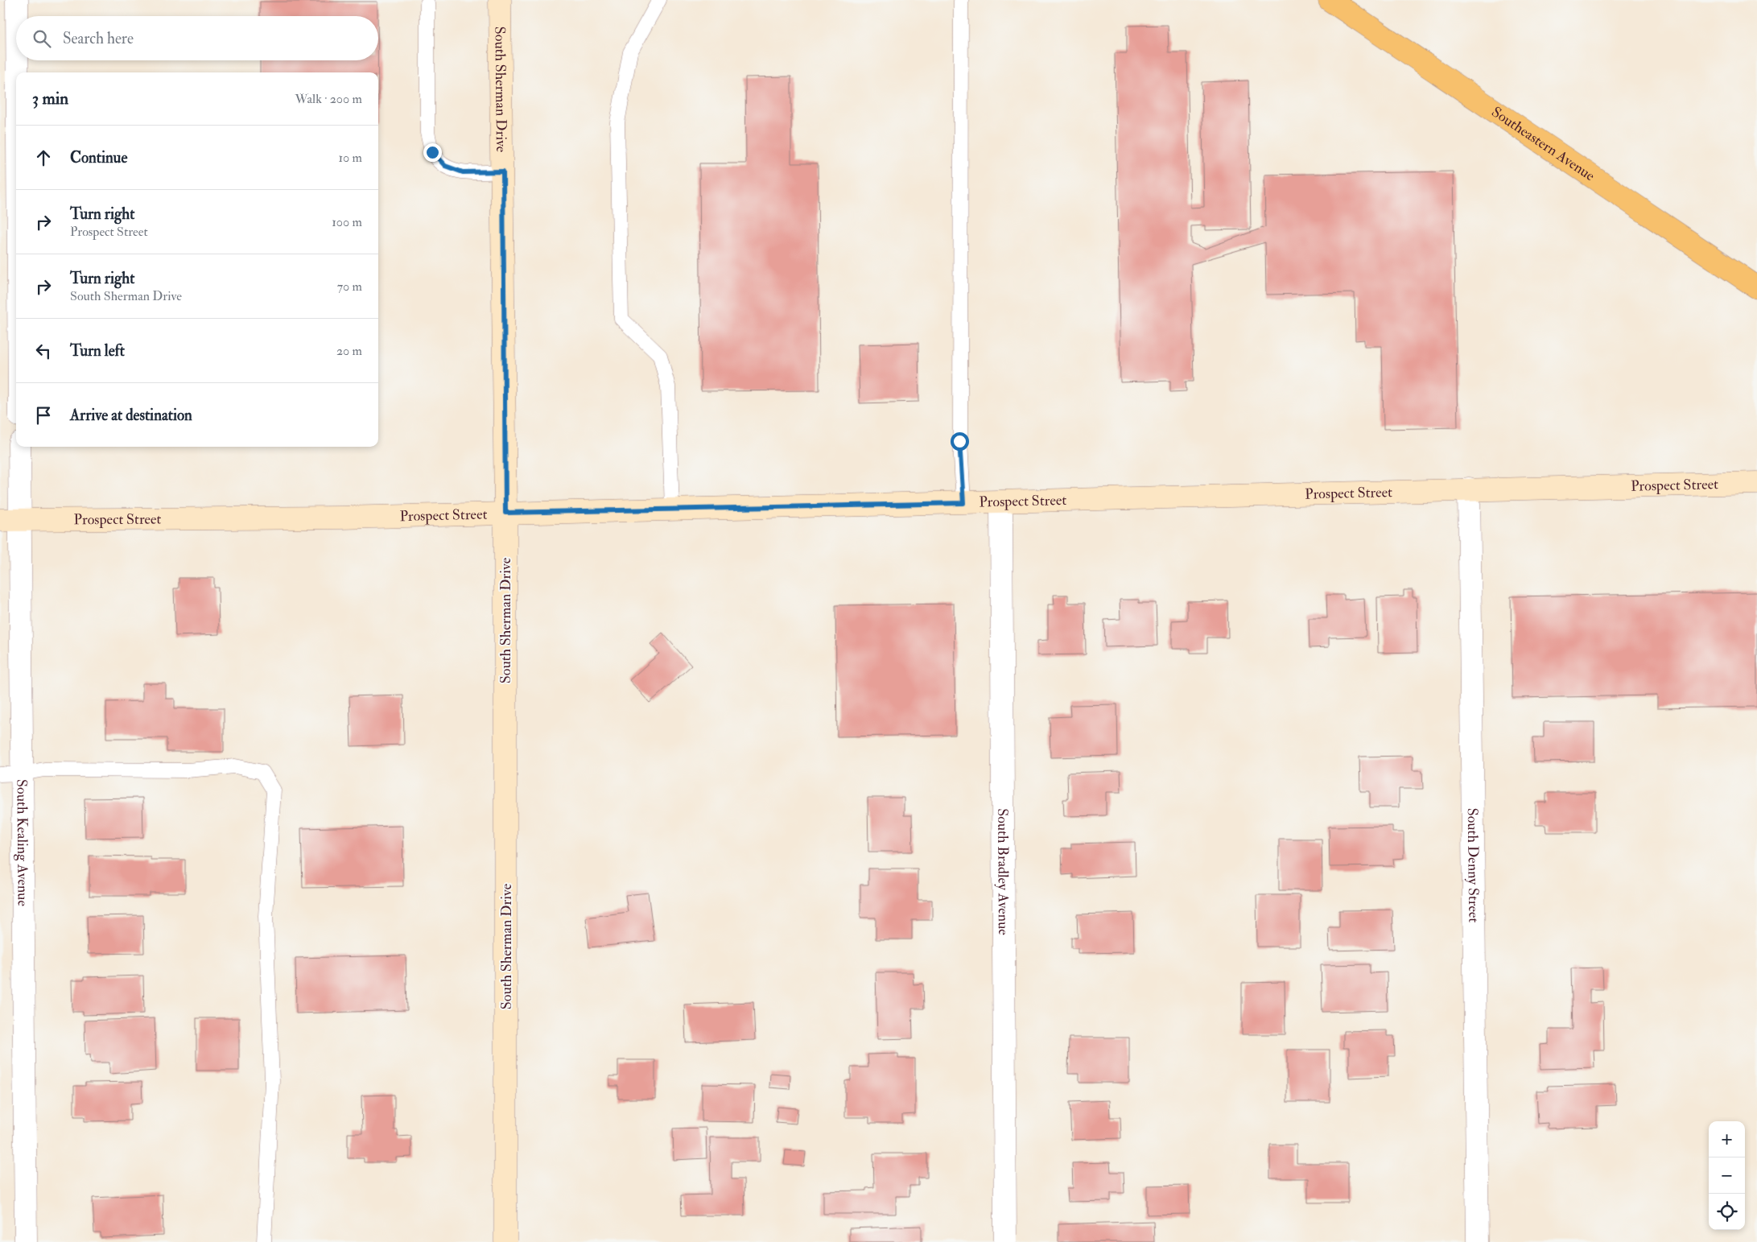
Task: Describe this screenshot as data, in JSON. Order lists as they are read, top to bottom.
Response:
{
  "streets": {
    "main road": ["South Sherman Drive", "Southeastern Avenue", "Prospect Street"],
    "street": ["South Kealing Avenue", "South Denny Street", "South Bradley Avenue"]
  },
  "crossings": [
    ["South Sherman Drive", "Prospect Street"],
    ["Prospect Street", "South Kealing Avenue"],
    ["Prospect Street", "South Denny Street"],
    ["Prospect Street", "South Bradley Avenue"]
  ],
  "page": {
    "search": "Search here",
    "heading": ["3 min", "Walk · 200 m"],
    "list": [
      ["Continue", "10 m"],
      ["Turn right", "Prospect Street", "100 m"],
      ["Turn right", "South Sherman Drive", "70 m"],
      ["Turn left", "20 m"],
      "Arrive at destination"
    ],
    "map_buttons": ["+", "−"]
  }
}
